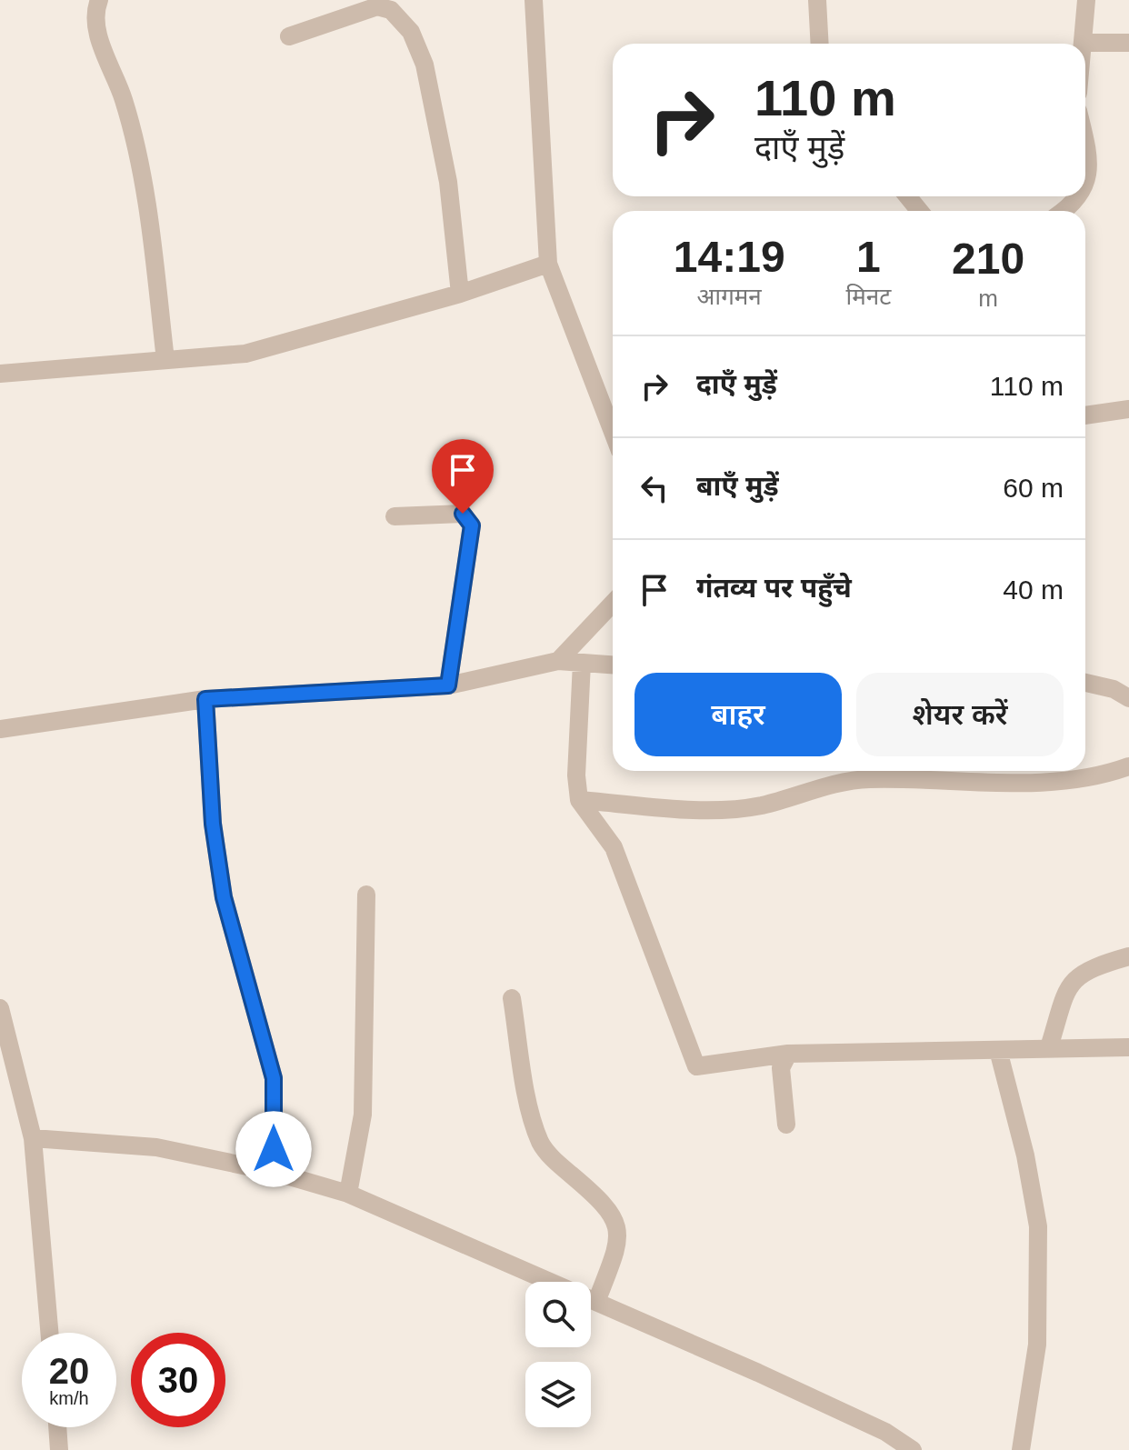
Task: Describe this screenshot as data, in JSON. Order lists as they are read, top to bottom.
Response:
{
  "page": {
    "turn": ["110 m", "दाएँ मुड़ें"],
    "eta": [
      "14:19",
      "आगमन",
      "1",
      "मिनट",
      "210",
      "m"
    ],
    "list": [
      {
        "name": "दाएँ मुड़ें",
        "value": "110 m"
      },
      {
        "name": "बाएँ मुड़ें",
        "value": "60 m"
      },
      {
        "name": "गंतव्य पर पहुँचे",
        "value": "40 m"
      }
    ],
    "buttons": ["बाहर", "शेयर करें"],
    "speed": "20 km/h",
    "limit": "30"
  }
}
